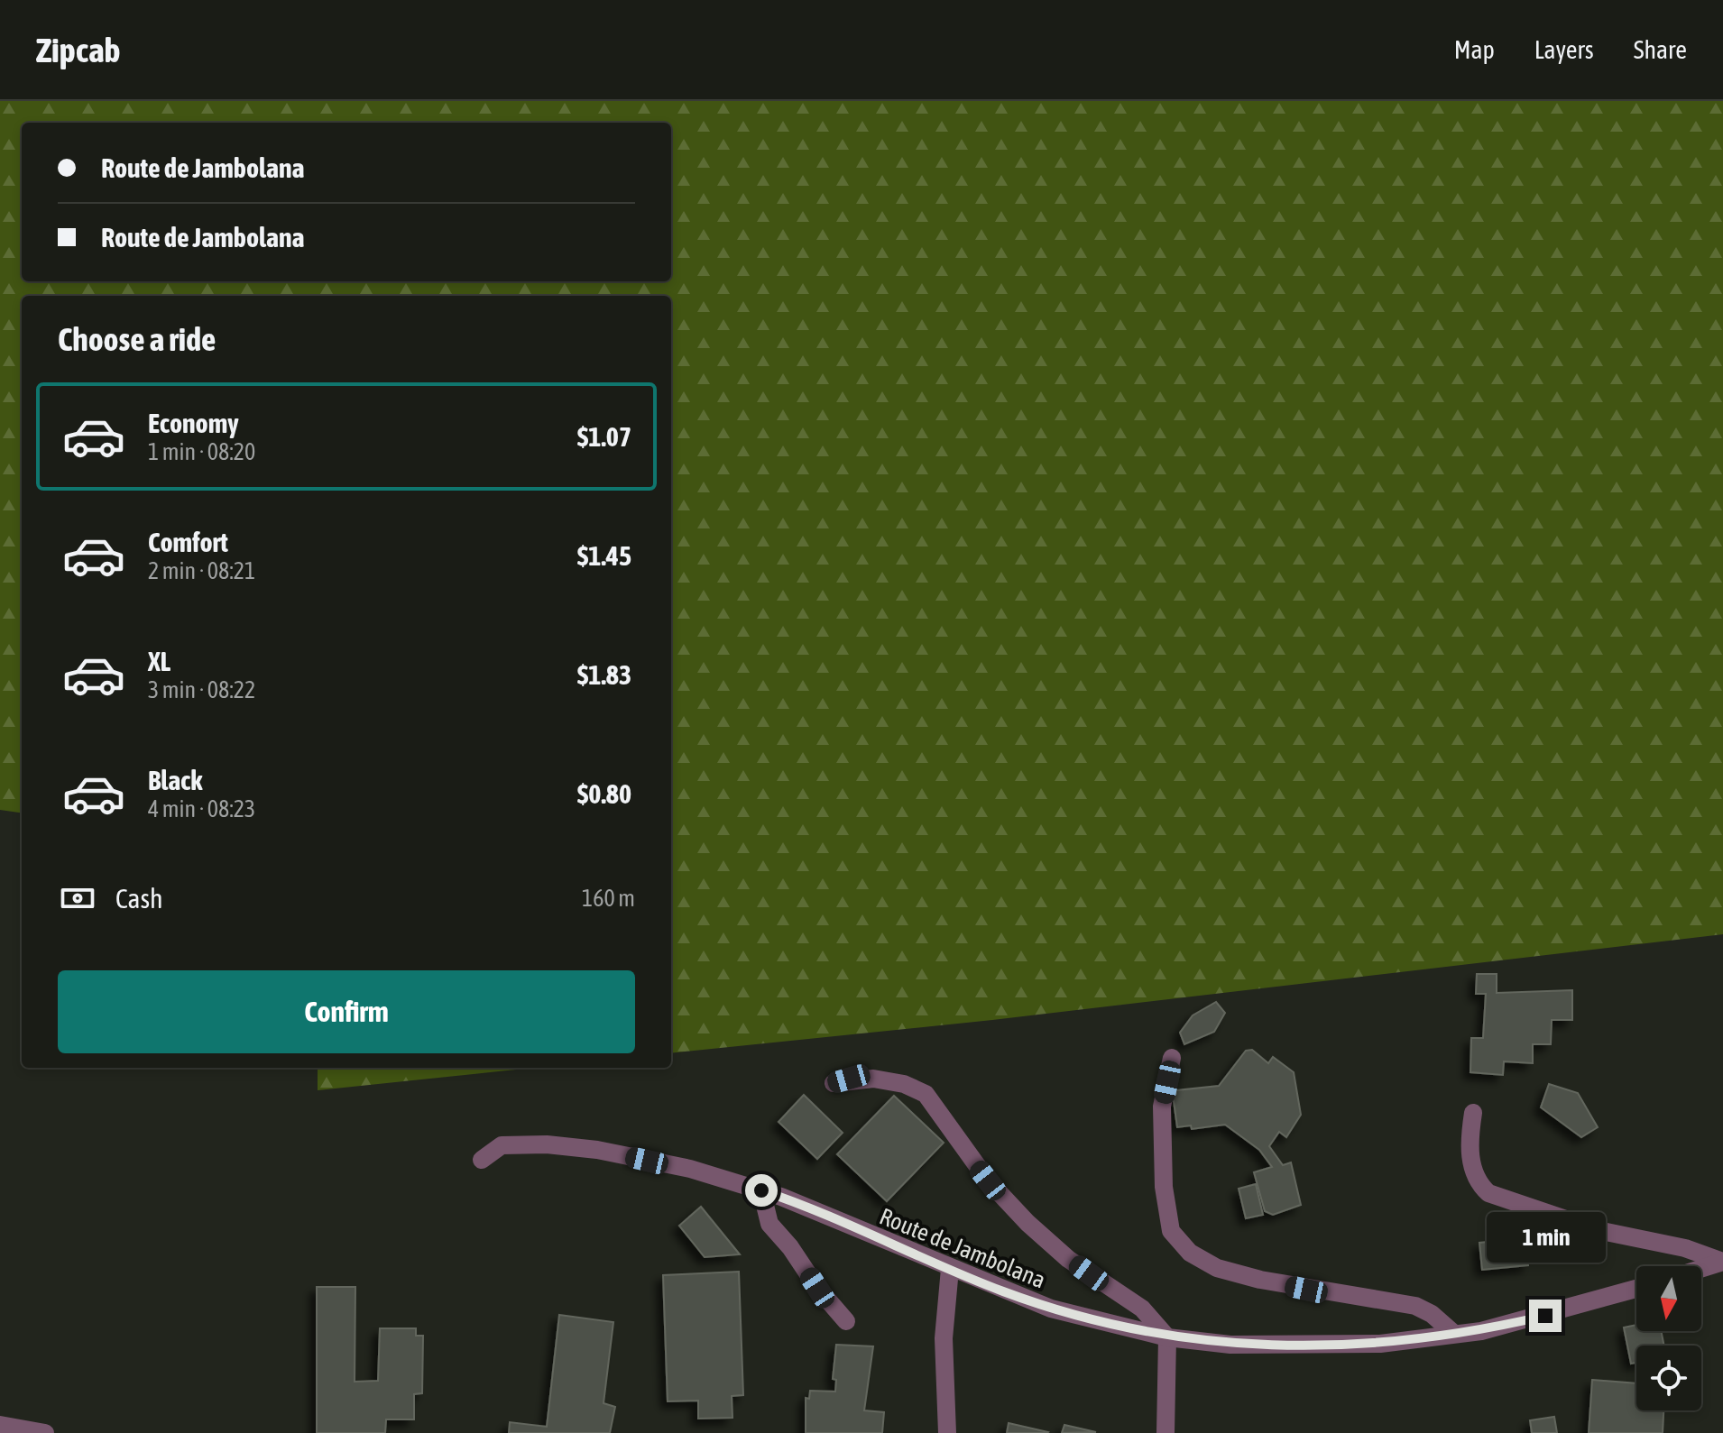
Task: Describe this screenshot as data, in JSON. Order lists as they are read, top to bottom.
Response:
{
  "streets": {
    "street": ["Route de Jambolana"]
  },
  "north": "bottom",
  "page": {
    "header": "Zipcab",
    "nav": ["Map", "Layers", "Share"],
    "banner": ["Route de Jambolana", "Route de Jambolana"],
    "heading": "Choose a ride",
    "list": [
      {
        "name": "Economy",
        "note": "1 min · 08:20",
        "value": "$1.07"
      },
      {
        "name": "Comfort",
        "note": "2 min · 08:21",
        "value": "$1.45"
      },
      {
        "name": "XL",
        "note": "3 min · 08:22",
        "value": "$1.83"
      },
      {
        "name": "Black",
        "note": "4 min · 08:23",
        "value": "$0.80"
      }
    ],
    "pay": ["Cash", "160 m"],
    "buttons": "Confirm",
    "bubble": "1 min"
  }
}
